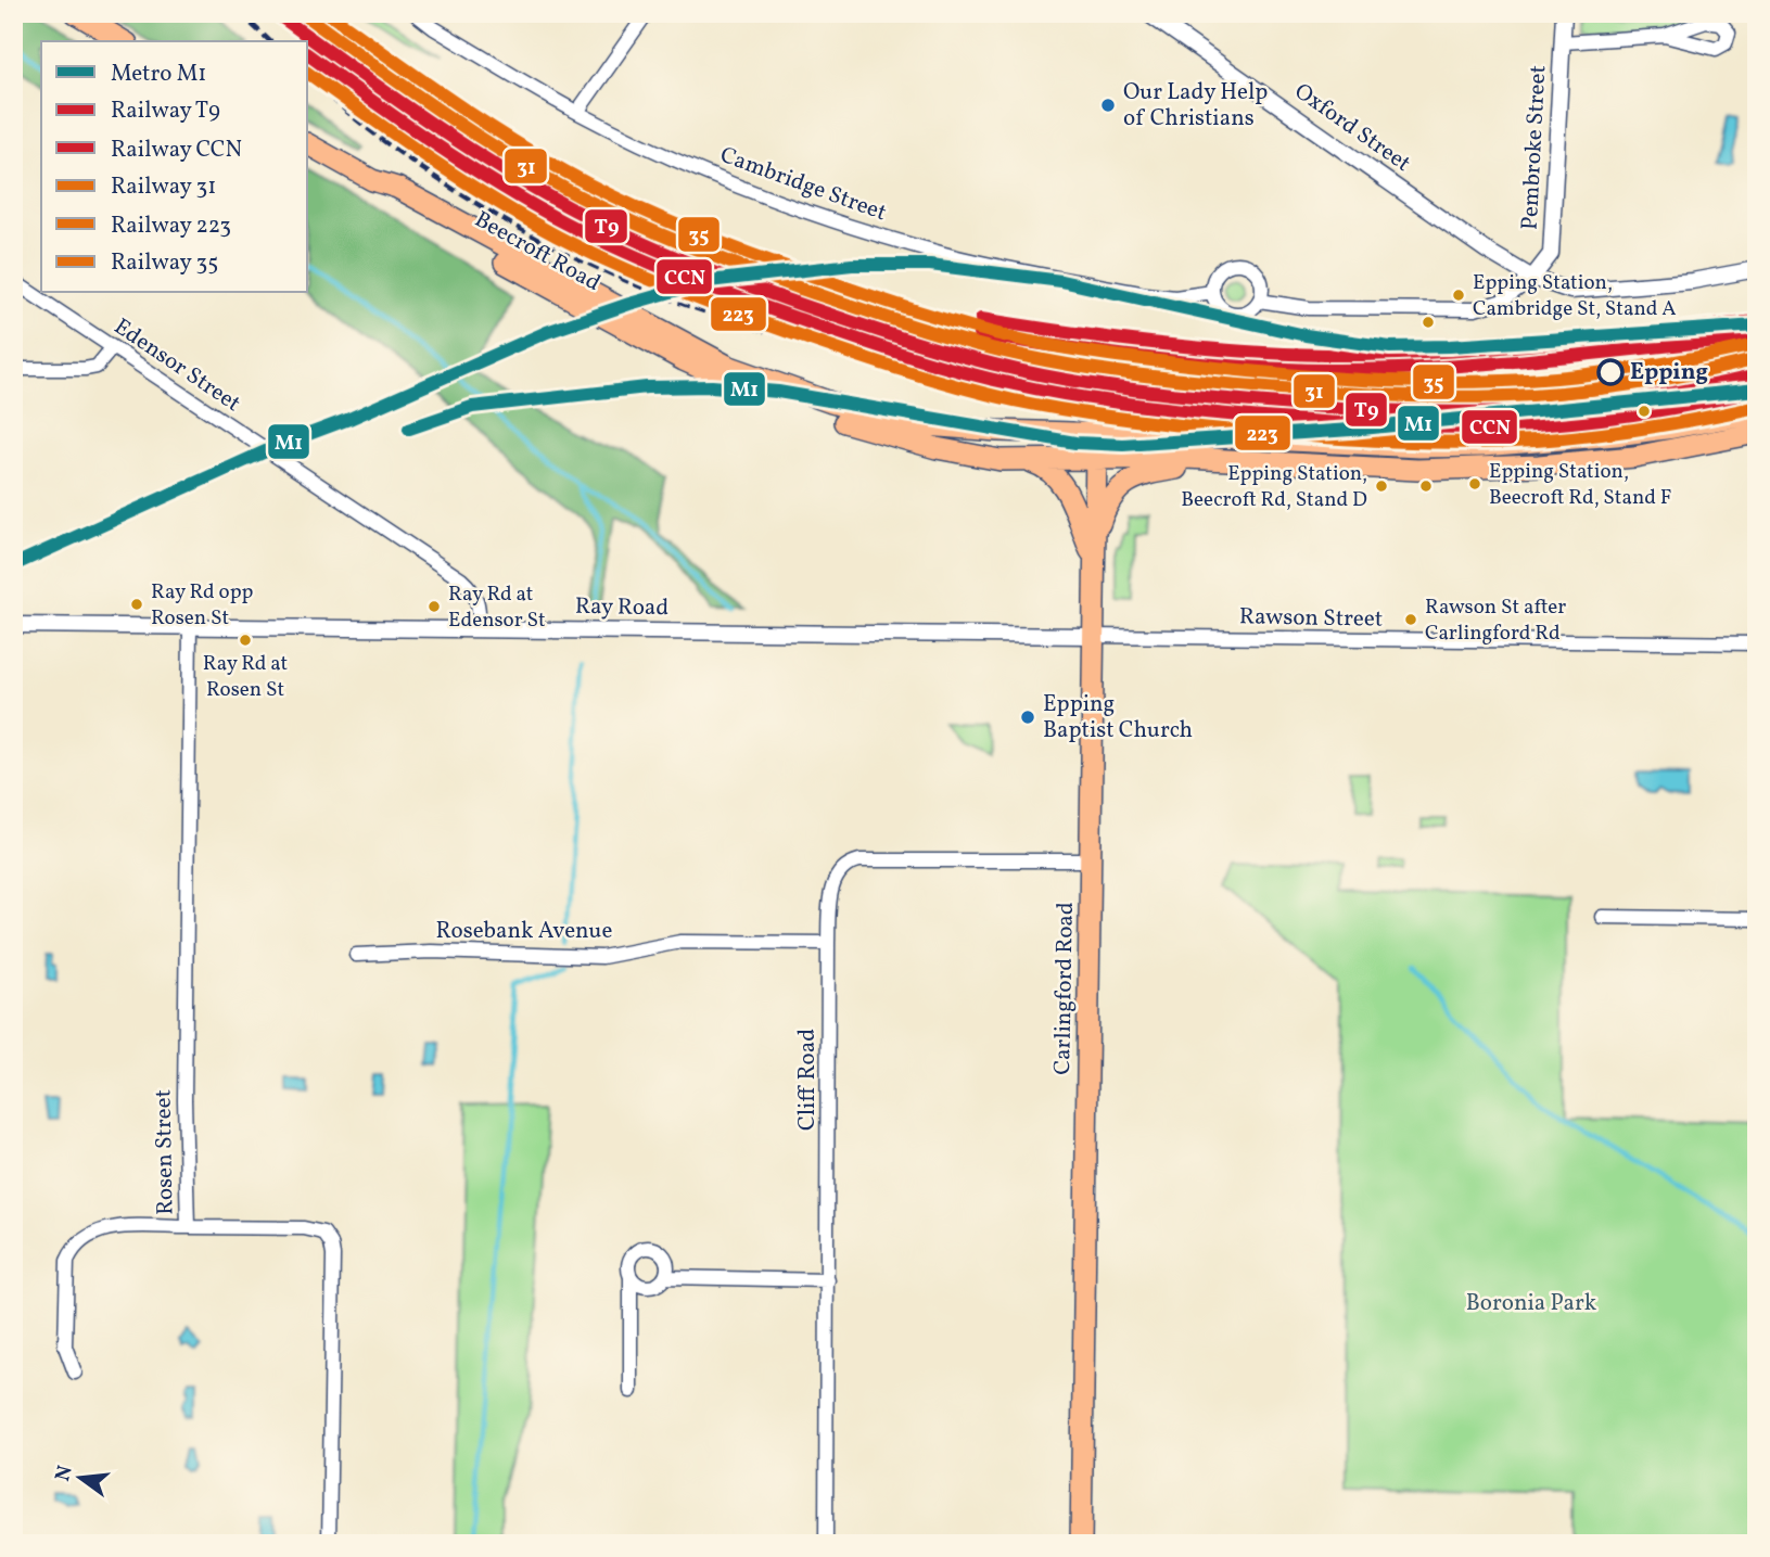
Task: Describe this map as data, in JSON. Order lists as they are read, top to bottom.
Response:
{
  "streets": {
    "main road": ["Beecroft Road", "Carlingford Road"],
    "street": [
      "Oxford Street",
      "Pembroke Street",
      "Cambridge Street",
      "Edensor Street",
      "Ray Road",
      "Rawson Street",
      "Rosebank Avenue",
      "Cliff Road",
      "Rosen Street"
    ]
  },
  "crossings": [
    ["Oxford Street", "Pembroke Street"],
    ["Beecroft Road", "Carlingford Road"],
    ["Edensor Street", "Ray Road"],
    ["Ray Road", "Rawson Street"],
    ["Ray Road", "Carlingford Road"],
    ["Ray Road", "Rosen Street"],
    ["Rawson Street", "Carlingford Road"],
    ["Rosebank Avenue", "Cliff Road"],
    ["Carlingford Road", "Cliff Road"]
  ],
  "parks": ["Boronia Park"],
  "places": [
    "Our Lady Help of Christians",
    "Epping Station, Cambridge St, Stand A",
    "Epping",
    "Epping Station, Beecroft Rd, Stand F",
    "Epping Station, Beecroft Rd, Stand D",
    "Ray Rd opp Rosen St",
    "Ray Rd at Edensor St",
    "Rawson St after Carlingford Rd",
    "Ray Rd at Rosen St",
    "Epping Baptist Church"
  ],
  "lines": [
    "rail line T9",
    "rail line 31",
    "rail line 35",
    "rail line CCN",
    "rail line 223",
    "metro line M1"
  ],
  "legend": [
    "Metro M1",
    "Railway T9",
    "Railway CCN",
    "Railway 31",
    "Railway 223",
    "Railway 35"
  ],
  "north": "left"
}
